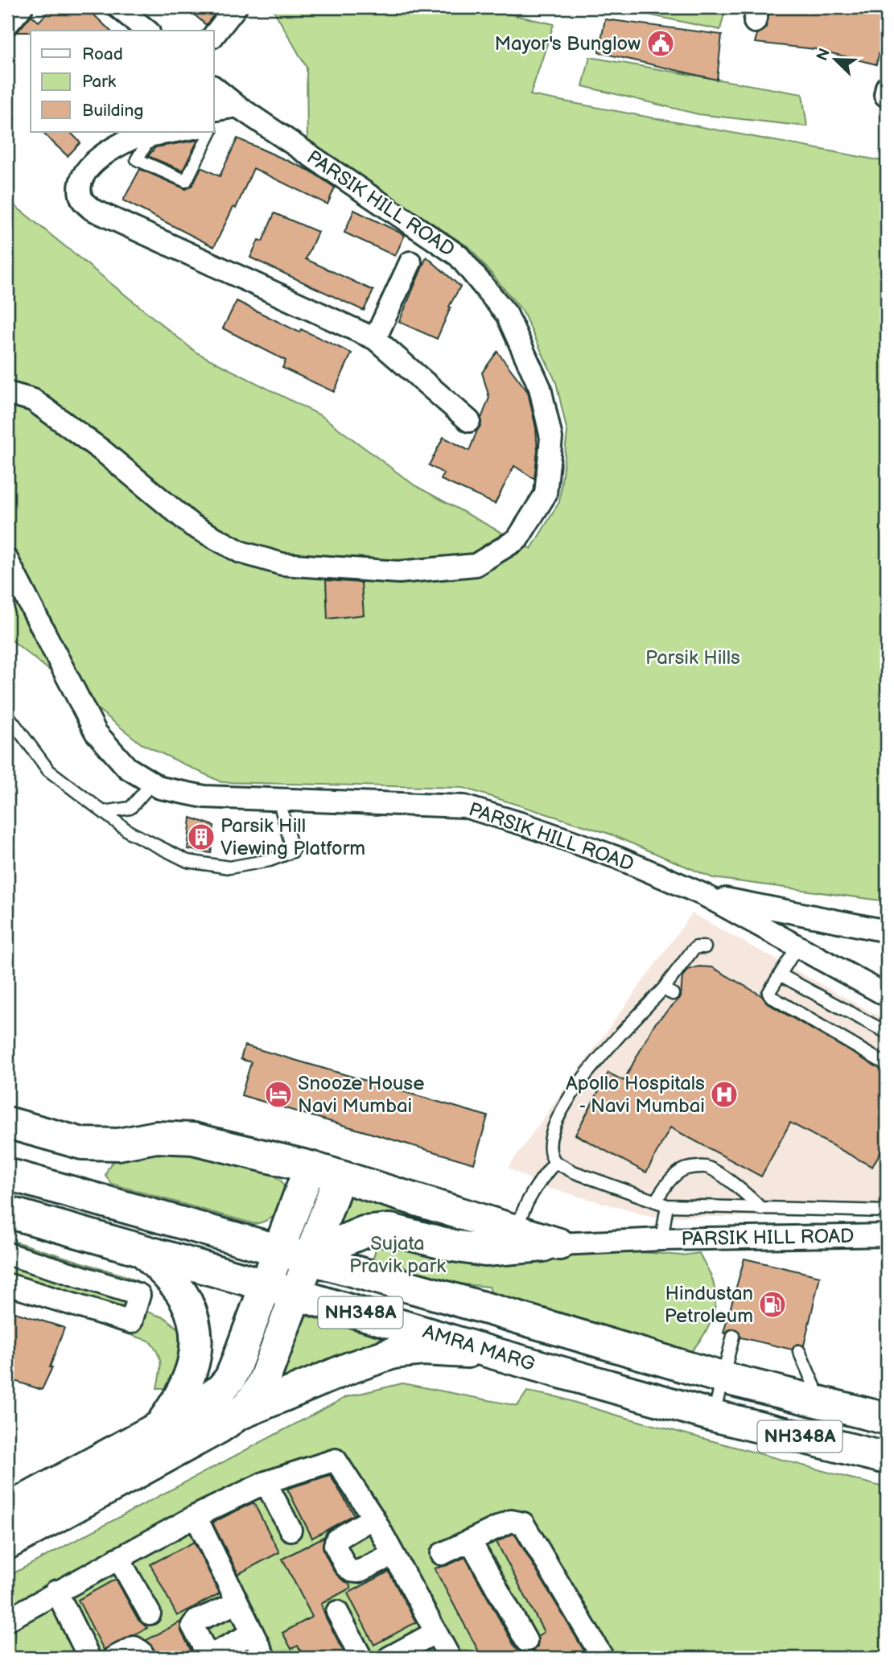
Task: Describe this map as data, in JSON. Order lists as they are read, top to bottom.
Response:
{
  "streets": {
    "main road": ["PARSIK HILL ROAD", "NH348A", "AMRA MARG"]
  },
  "parks": ["Parsik Hills", "Sujata Pravik park"],
  "places": {
    "public building": ["Mayor's Bunglow"],
    "building": ["Parsik Hill Viewing Platform"],
    "hotel": ["Snooze House Navi Mumbai"],
    "hospital": ["Apollo Hospitals - Navi Mumbai"],
    "fuel station": ["Hindustan Petroleum"]
  },
  "legend": ["Road", "Park", "Building"],
  "north": "top left"
}
